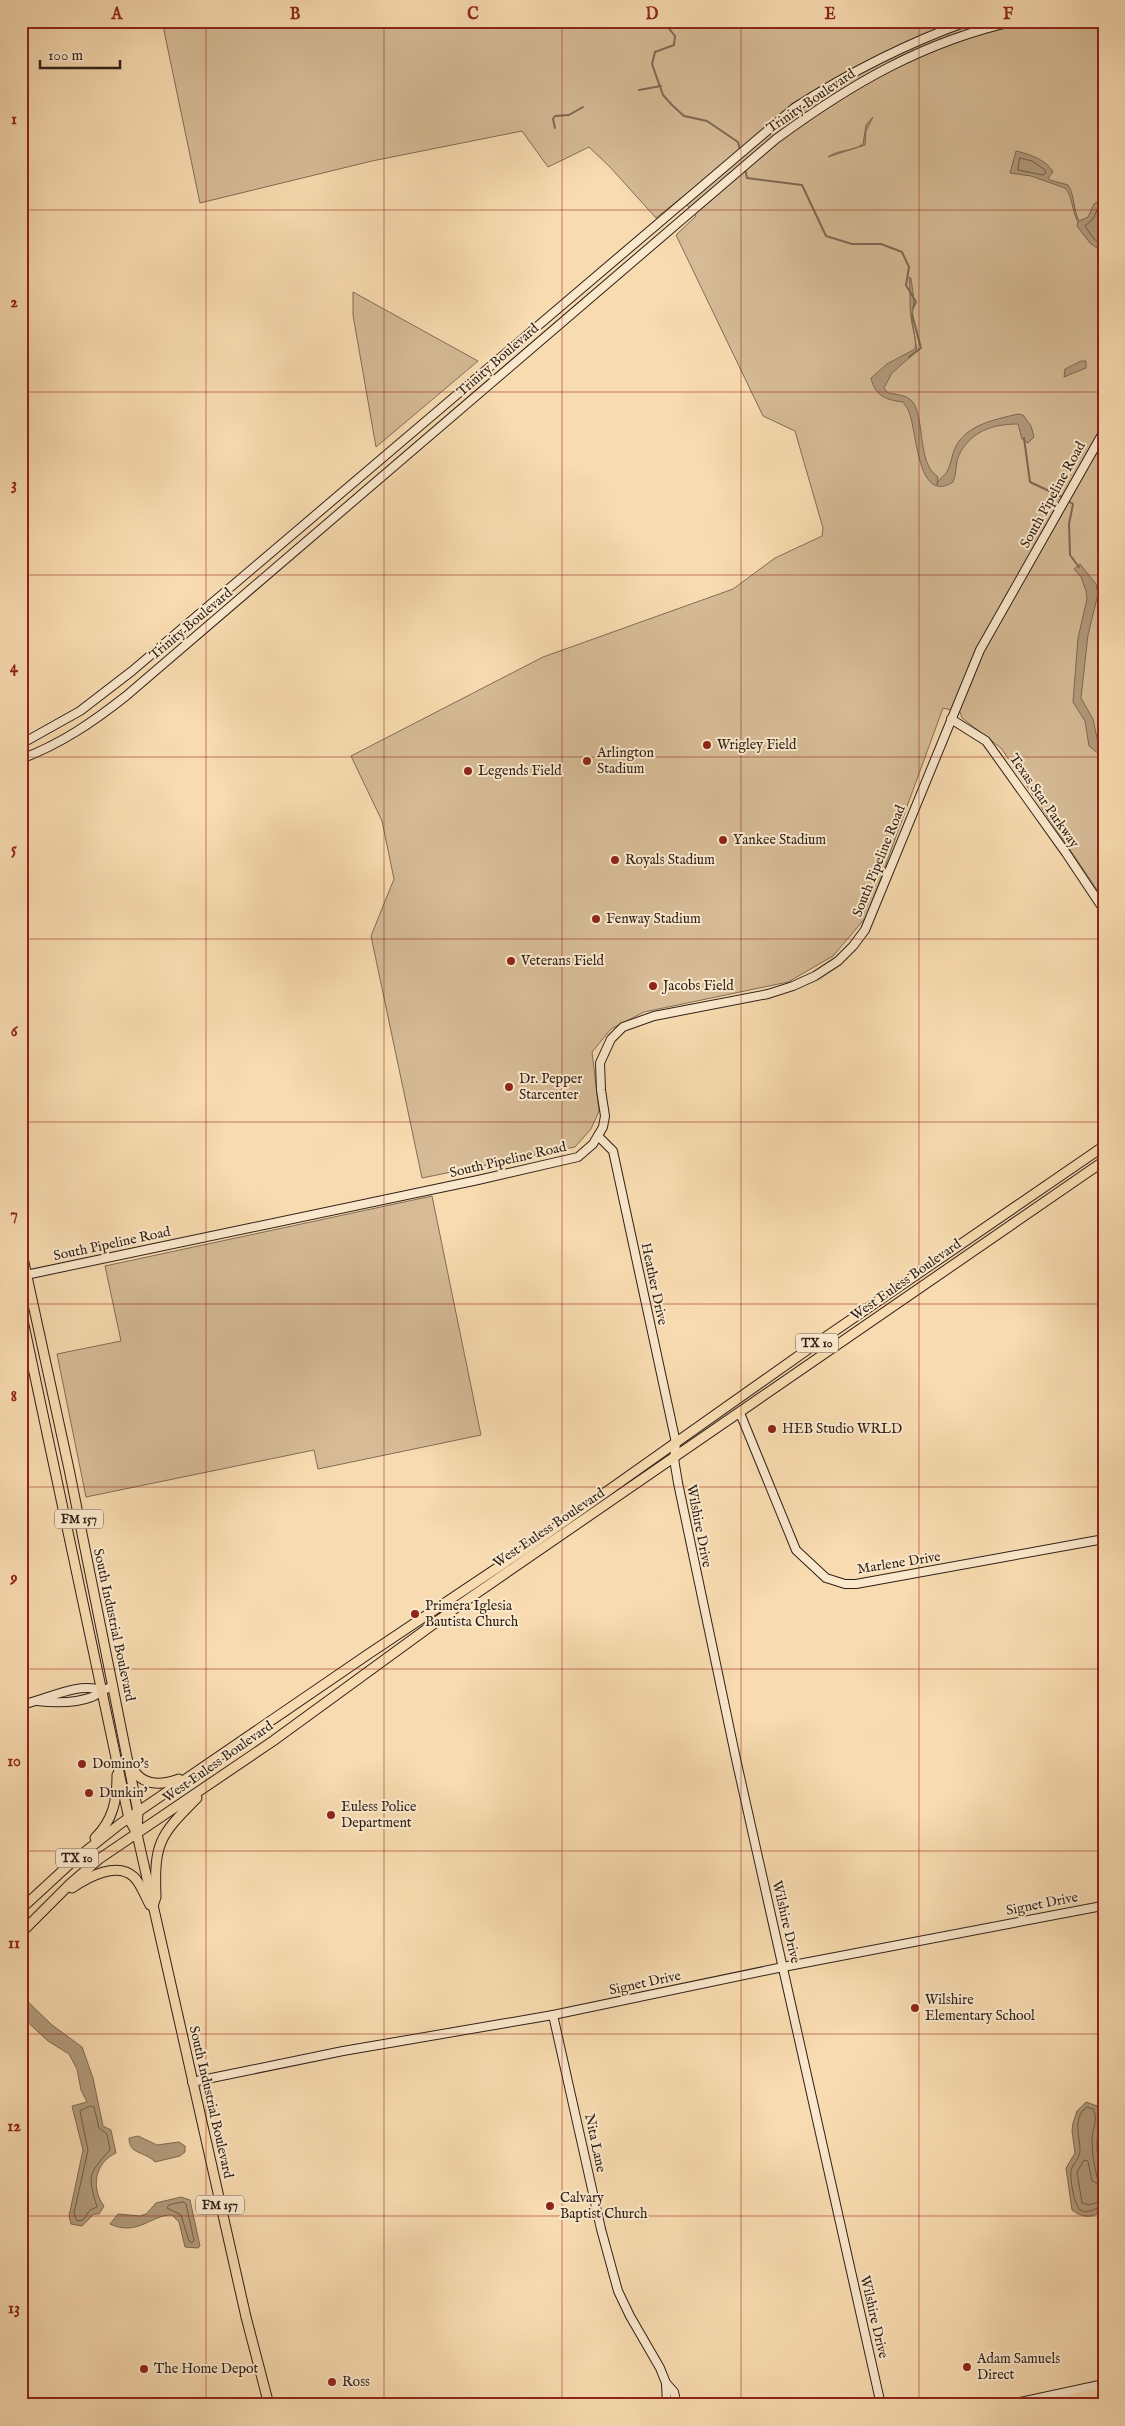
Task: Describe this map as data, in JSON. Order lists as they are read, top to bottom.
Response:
{
  "streets": {
    "main road": [
      "West Euless Boulevard",
      "TX 10",
      "FM 157",
      "South Industrial Boulevard"
    ],
    "street": [
      "Trinity Boulevard",
      "South Pipeline Road",
      "Texas Star Parkway",
      "Heather Drive",
      "Wilshire Drive",
      "Marlene Drive",
      "Signet Drive",
      "Nita Lane"
    ]
  },
  "crossings": [
    ["South Pipeline Road", "Texas Star Parkway"],
    ["South Pipeline Road", "Heather Drive"],
    ["South Pipeline Road", "FM 157"],
    ["South Pipeline Road", "South Industrial Boulevard"],
    ["West Euless Boulevard", "Heather Drive"],
    ["West Euless Boulevard", "Wilshire Drive"],
    ["West Euless Boulevard", "Marlene Drive"],
    ["West Euless Boulevard", "South Industrial Boulevard"],
    ["Heather Drive", "Wilshire Drive"],
    ["FM 157", "South Industrial Boulevard"],
    ["Wilshire Drive", "Signet Drive"],
    ["South Industrial Boulevard", "Signet Drive"],
    ["Signet Drive", "Nita Lane"]
  ],
  "places": [
    "Wrigley Field",
    "Arlington Stadium",
    "Legends Field",
    "Yankee Stadium",
    "Royals Stadium",
    "Fenway Stadium",
    "Veterans Field",
    "Jacobs Field",
    "Dr. Pepper Starcenter",
    "HEB Studio WRLD",
    "Primera Iglesia Bautista Church",
    "Domino's",
    "Dunkin'",
    "Euless Police Department",
    "Wilshire Elementary School",
    "Calvary Baptist Church",
    "Adam Samuels Direct",
    "The Home Depot",
    "Ross"
  ],
  "scale_bar": "100 m",
  "grid": {
    "columns": [
      "A",
      "B",
      "C",
      "D",
      "E",
      "F"
    ],
    "rows": [
      "1",
      "2",
      "3",
      "4",
      "5",
      "6",
      "7",
      "8",
      "9",
      "10",
      "11",
      "12",
      "13"
    ]
  }
}
